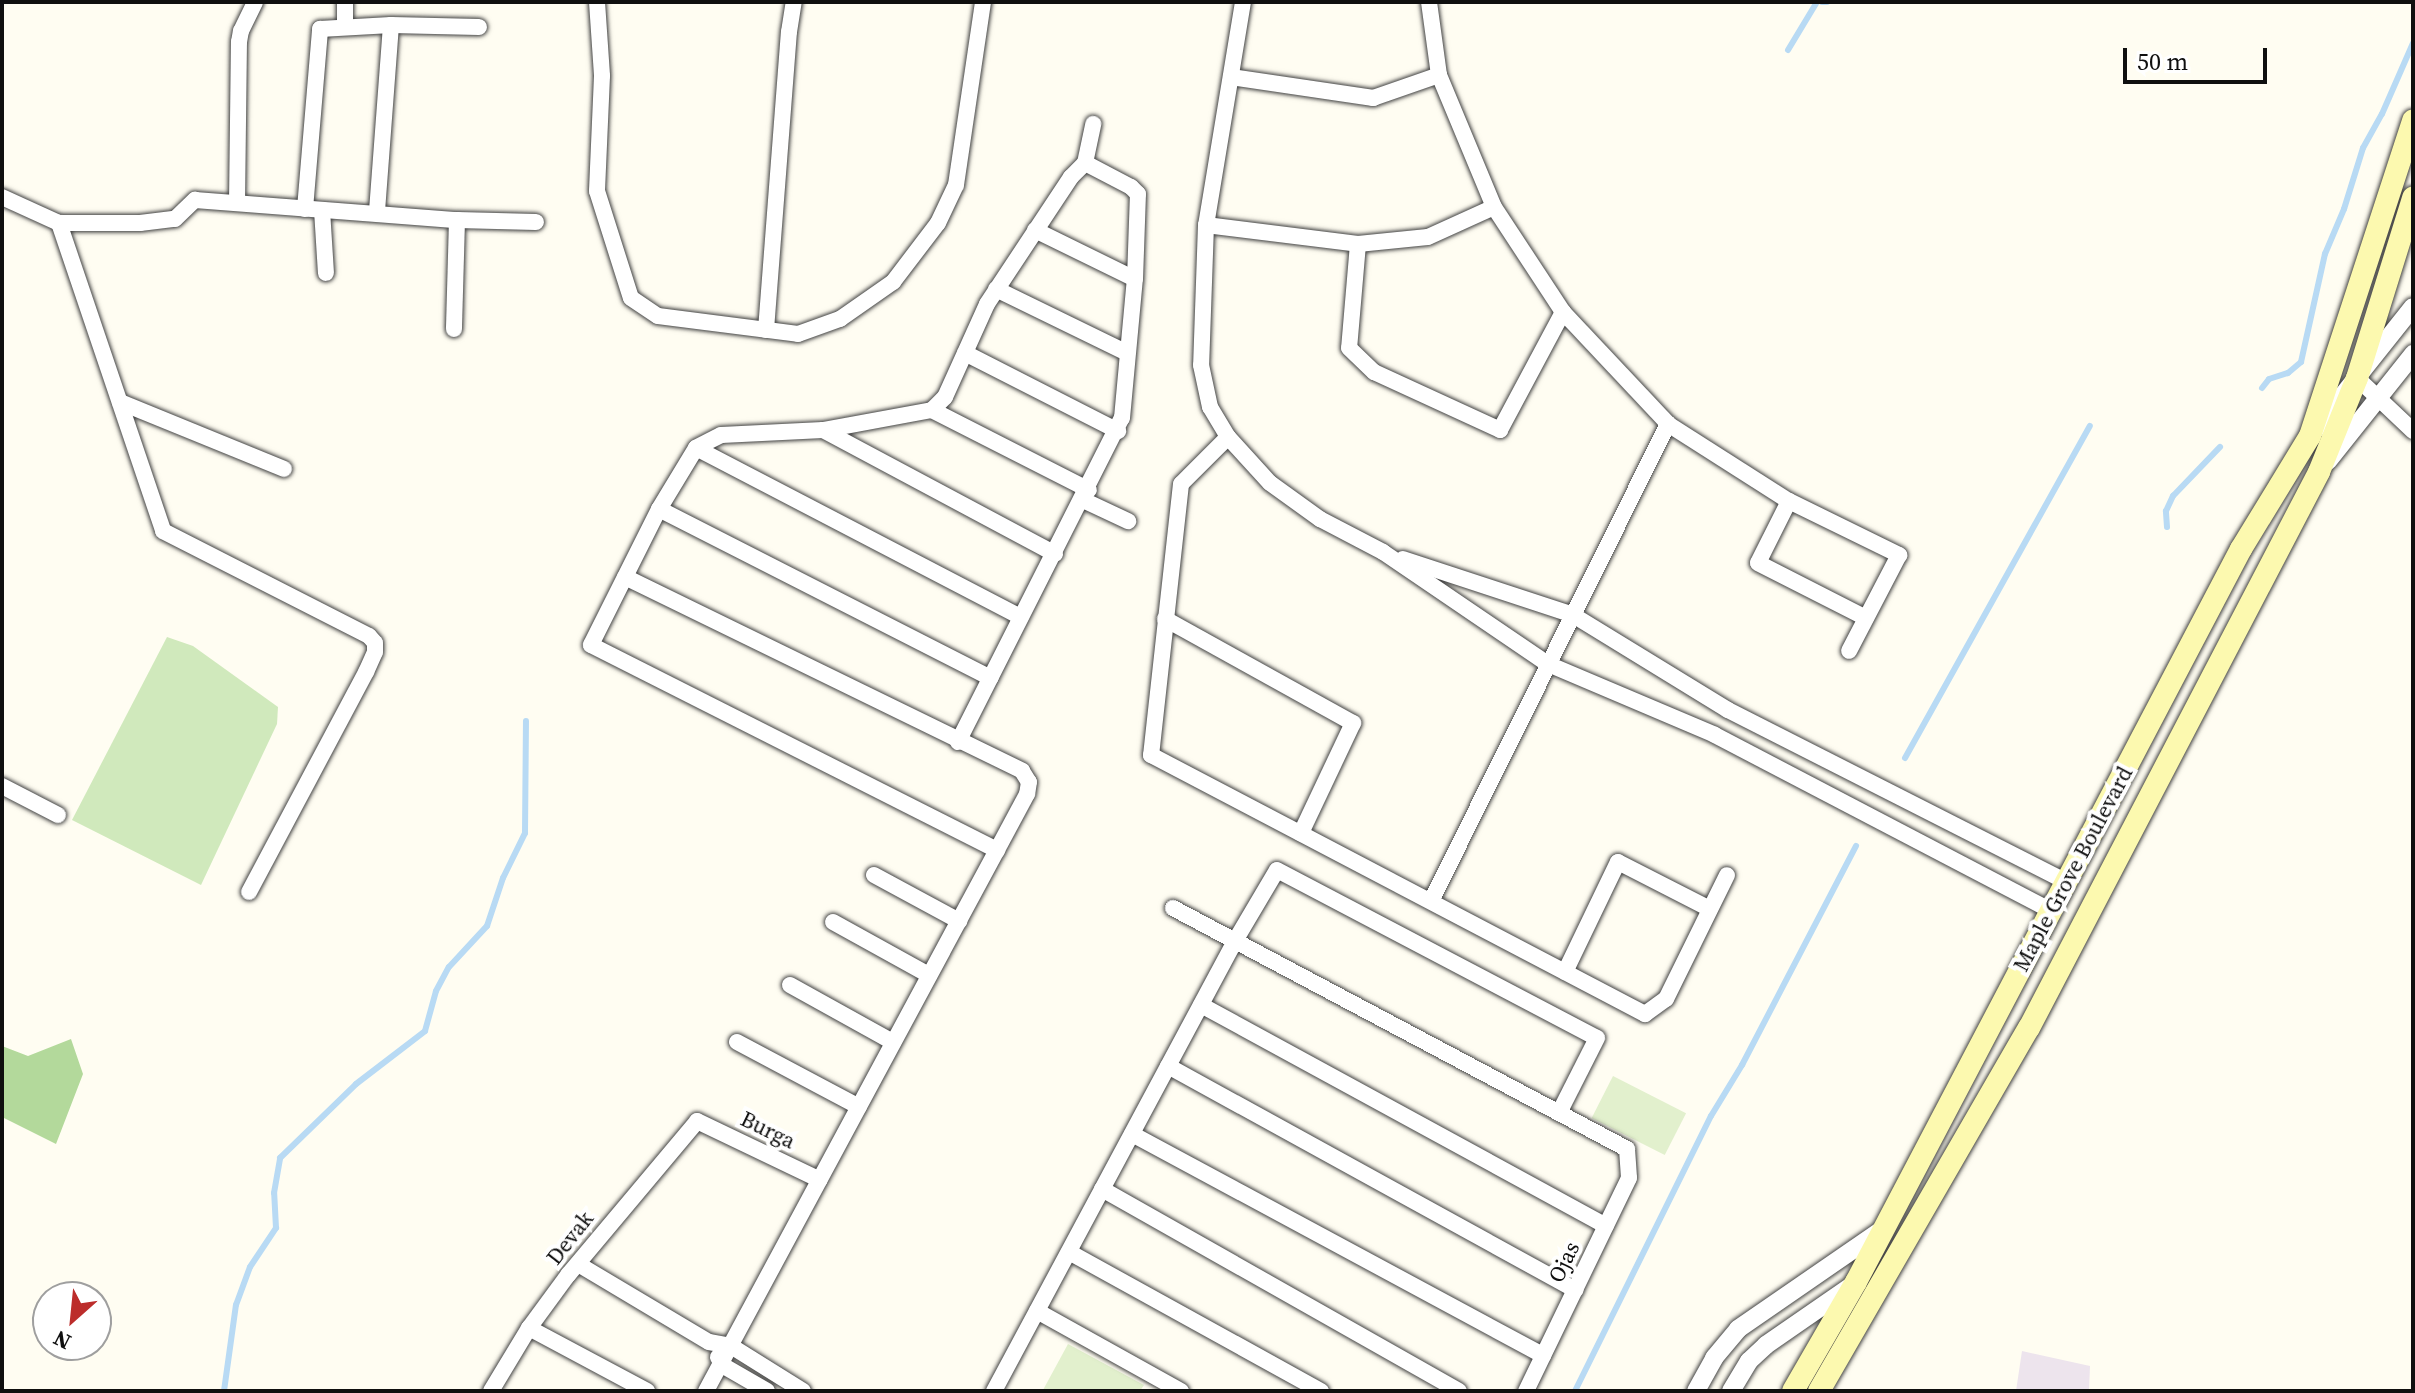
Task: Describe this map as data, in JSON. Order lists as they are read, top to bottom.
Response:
{
  "streets": {
    "main road": ["Maple Grove Boulevard"],
    "street": ["Burga", "Devak", "Ojas"]
  },
  "crossings": [
    ["Burga", "Devak"]
  ],
  "scale_bar": "50 m",
  "north": "bottom left"
}
